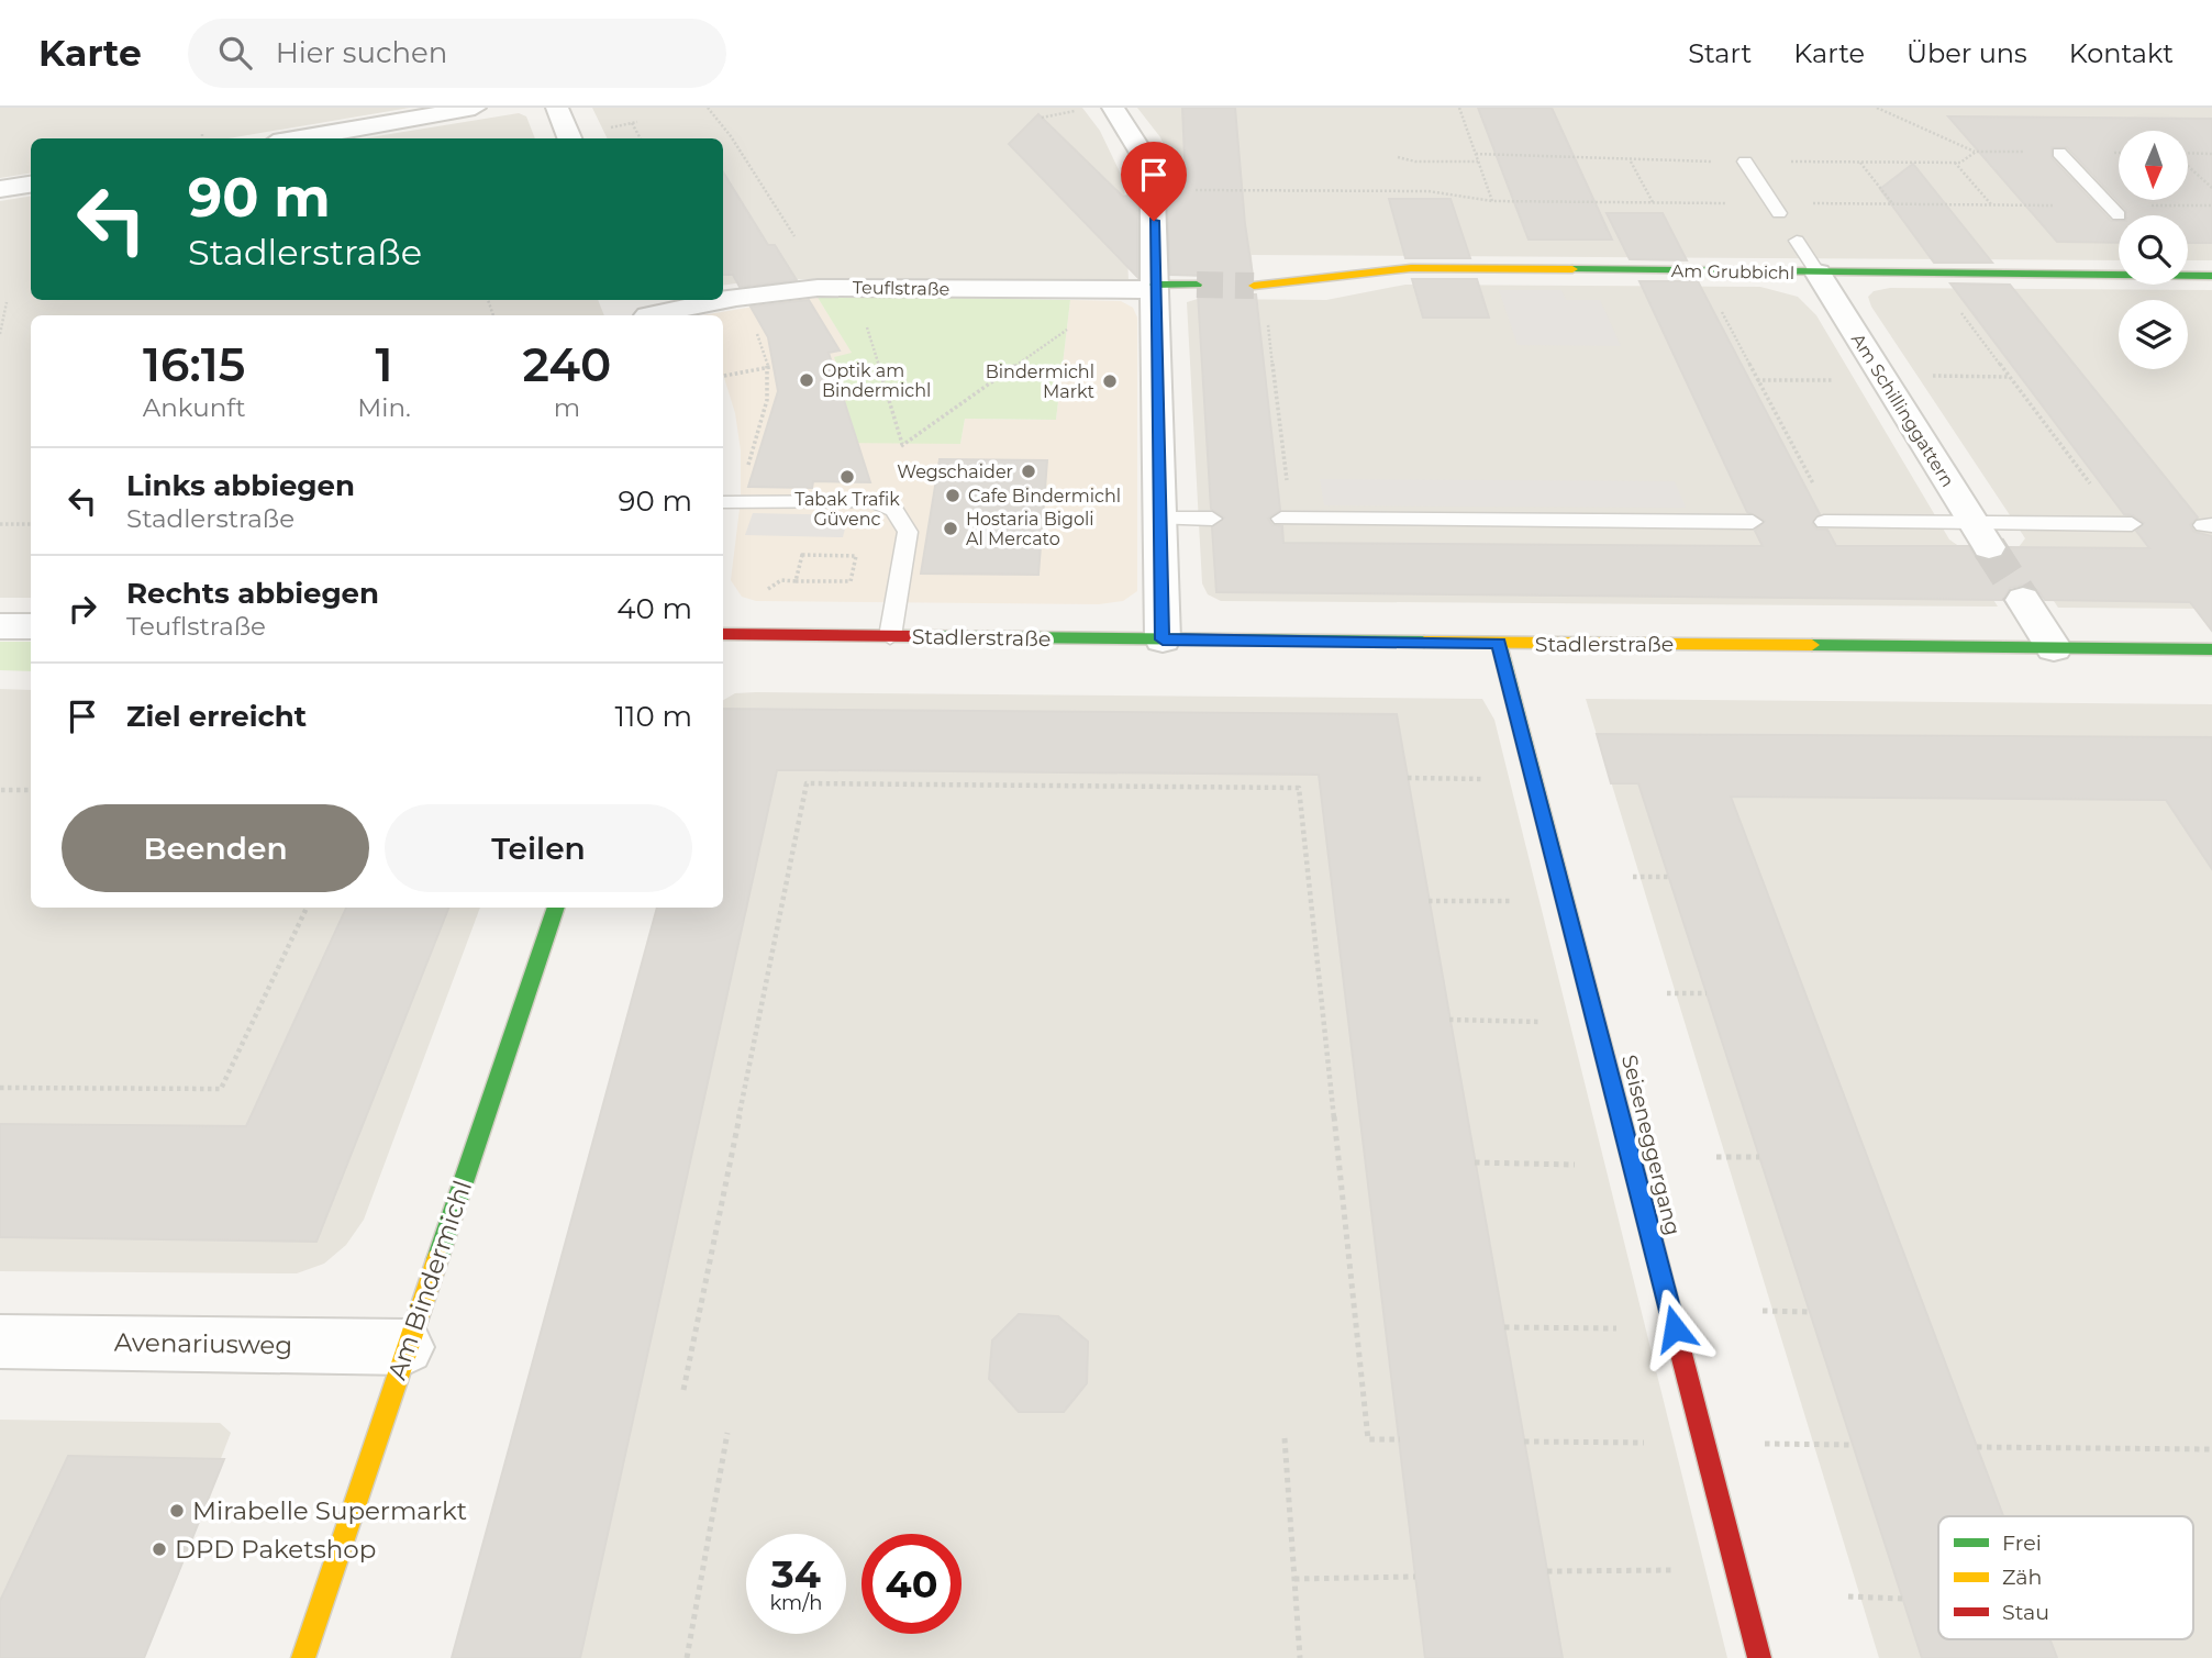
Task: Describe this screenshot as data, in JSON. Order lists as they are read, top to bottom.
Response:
{
  "streets": {
    "street": [
      "Am Grubbichl",
      "Teuflstraße",
      "Am Schillinggattern",
      "Stadlerstraße",
      "Seiseneggergang",
      "Am Bindermichl",
      "Avenariusweg"
    ]
  },
  "crossings": [
    ["Am Grubbichl", "Am Schillinggattern"],
    ["Stadlerstraße", "Seiseneggergang"],
    ["Am Bindermichl", "Avenariusweg"]
  ],
  "places": [
    "Optik am Bindermichl",
    "Bindermichl Markt",
    "Wegschaider",
    "Tabak Trafik Güvenc",
    "Cafe Bindermichl",
    "Hostaria Bigoli Al Mercato",
    "Mirabelle Supermarkt",
    "DPD Paketshop"
  ],
  "legend": ["Frei", "Zäh", "Stau"],
  "north": "bottom",
  "page": {
    "header": "Karte",
    "search": "Hier suchen",
    "nav": [
      "Start",
      "Karte",
      "Über uns",
      "Kontakt"
    ],
    "turn": ["90 m", "Stadlerstraße"],
    "eta": [
      "16:15",
      "Ankunft",
      "1",
      "Min.",
      "240",
      "m"
    ],
    "list": [
      {
        "name": "Links abbiegen",
        "note": "Stadlerstraße",
        "value": "90 m"
      },
      {
        "name": "Rechts abbiegen",
        "note": "Teuflstraße",
        "value": "40 m"
      },
      {
        "name": "Ziel erreicht",
        "value": "110 m"
      }
    ],
    "buttons": ["Beenden", "Teilen"],
    "speed": "34 km/h",
    "limit": "40"
  }
}
